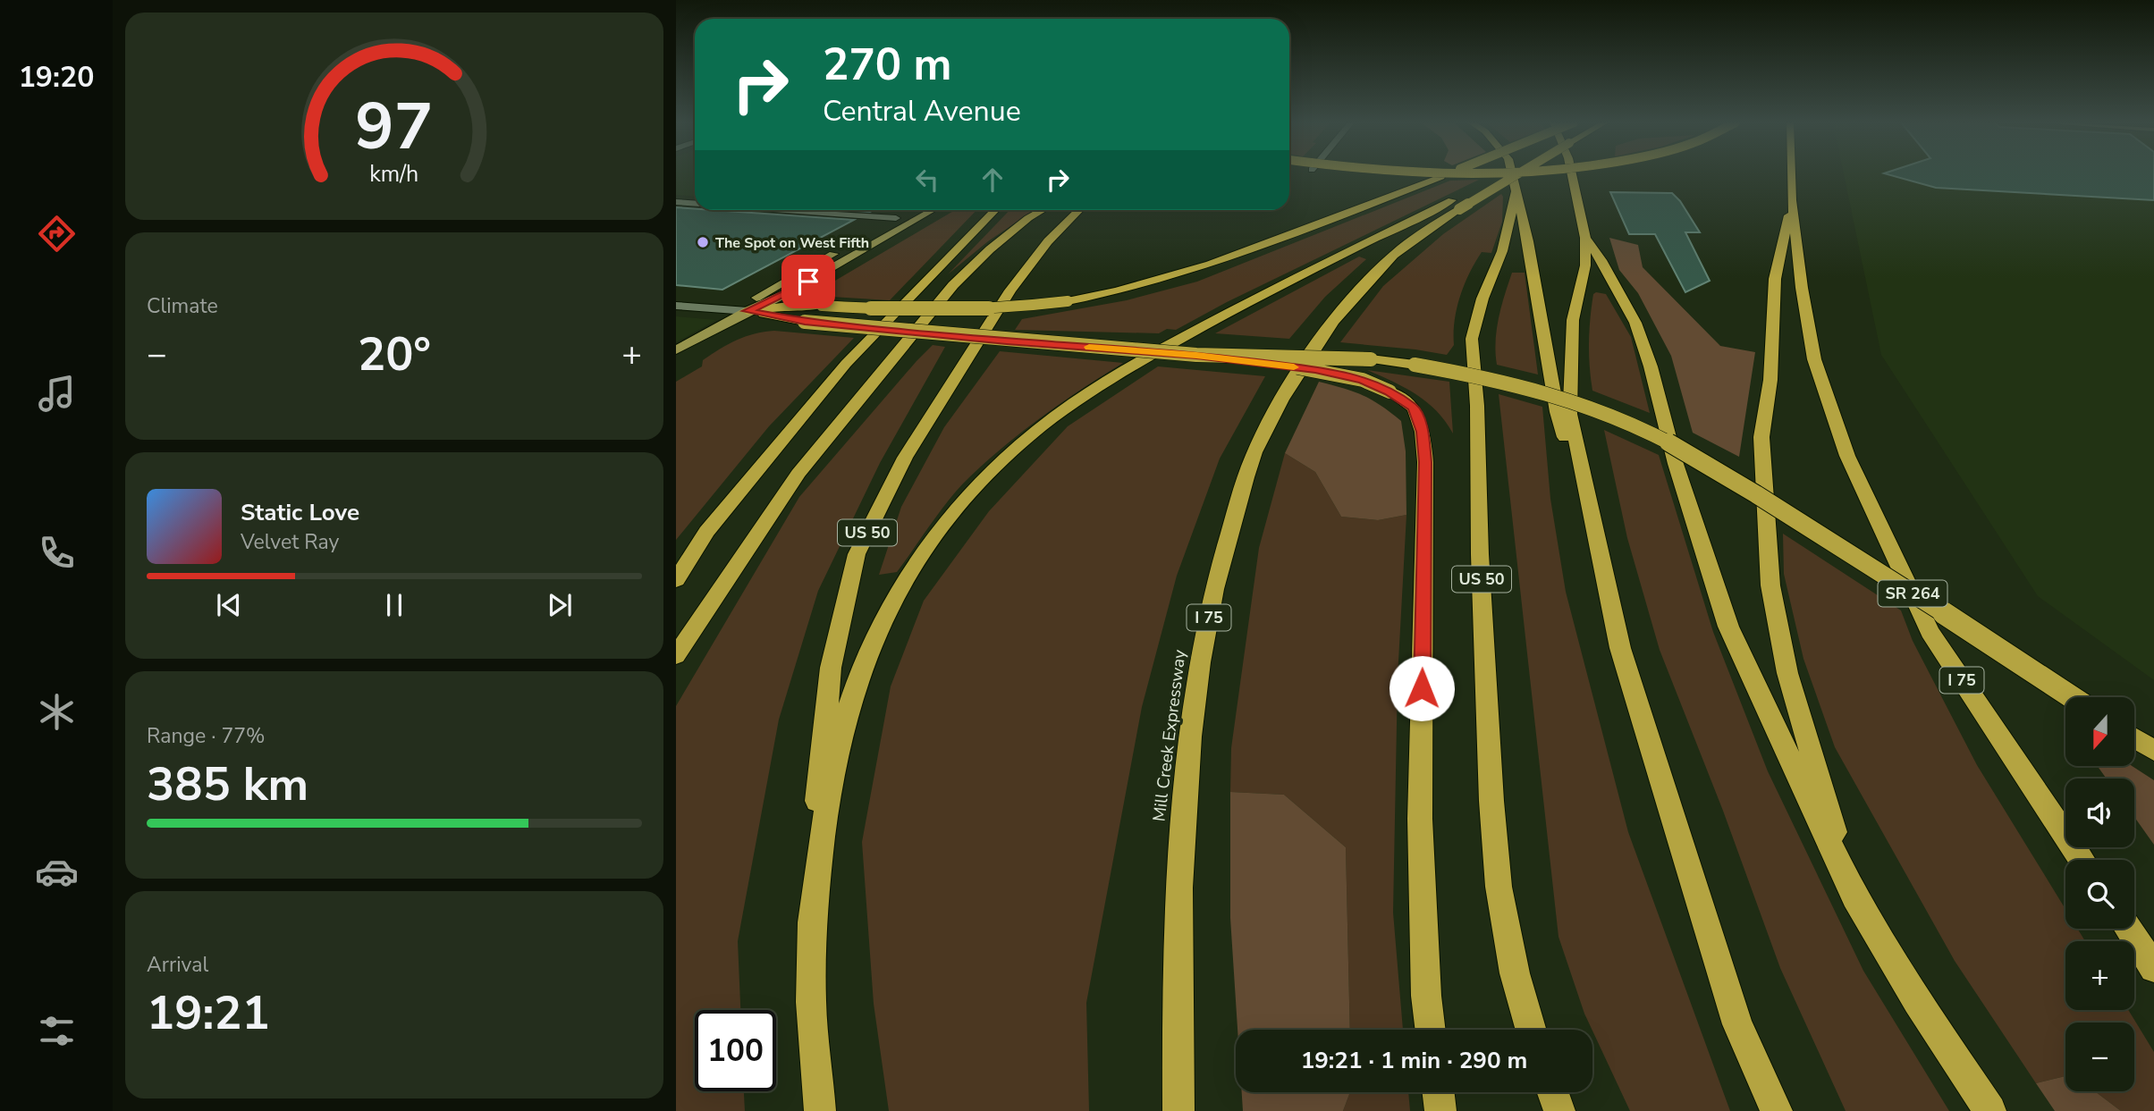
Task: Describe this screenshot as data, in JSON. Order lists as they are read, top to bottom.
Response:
{
  "streets": {
    "highway": [
      "US 50",
      "SR 264",
      "I 75",
      "Mill Creek Expressway"
    ]
  },
  "places": ["The Spot on West Fifth"],
  "north": "bottom",
  "page": {
    "tabs": "19:20",
    "turn": ["270 m", "Central Avenue"],
    "tile": [
      "Climate",
      ["Range · 77%", "385 km"],
      ["Arrival", "19:21"]
    ],
    "heat": ["−", "20°", "+"],
    "song": ["Static Love", "Velvet Ray"],
    "map_buttons": ["+", "−"],
    "limit": "100",
    "trip": "19:21 · 1 min · 290 m",
    "gauge": ["97", "km/h"]
  }
}
